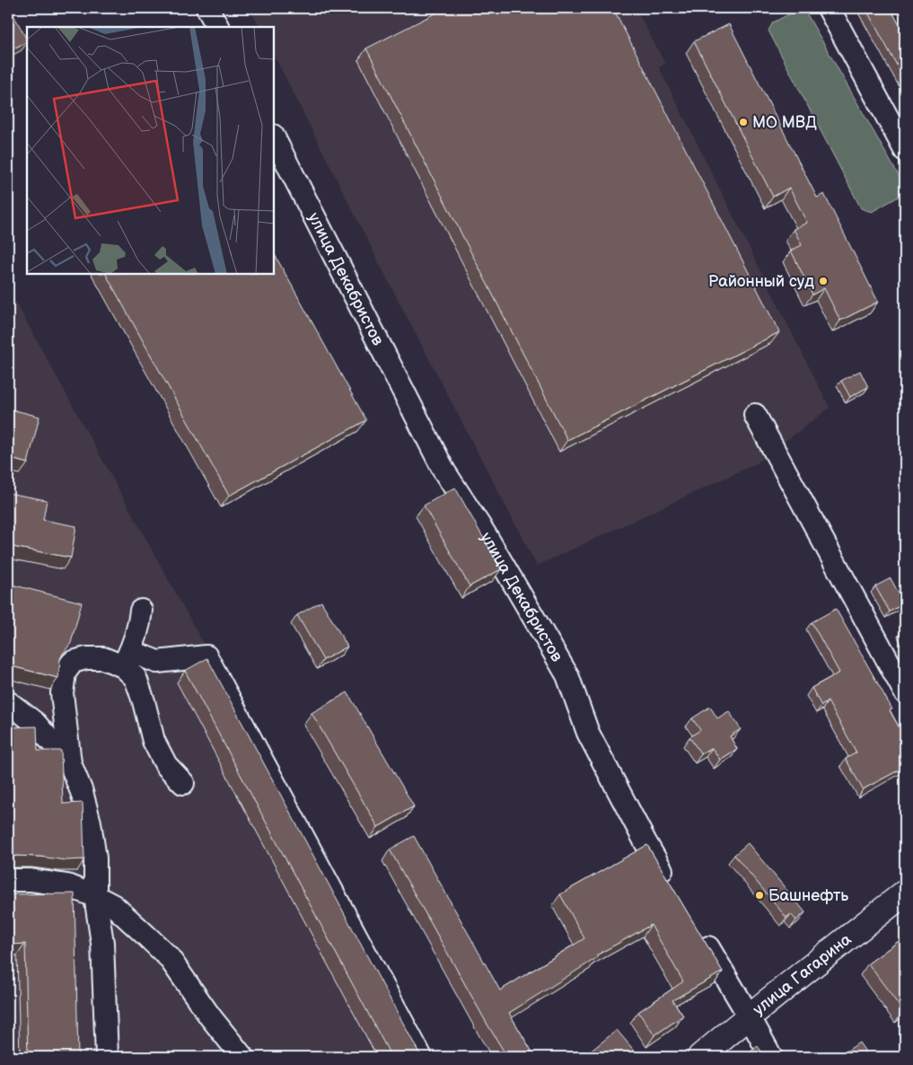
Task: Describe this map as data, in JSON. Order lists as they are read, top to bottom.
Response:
{
  "streets": {
    "main road": ["улица Гагарина"],
    "street": ["улица Декабристов"]
  },
  "places": ["МО МВД", "Районный суд", "Башнефть"]
}
